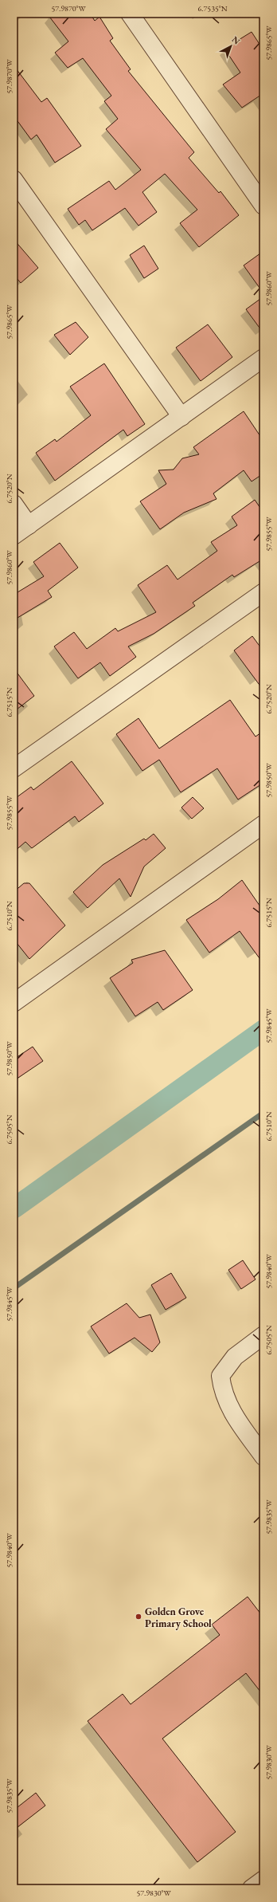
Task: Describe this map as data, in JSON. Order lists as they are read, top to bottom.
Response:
{
  "places": ["Golden Grove Primary School"],
  "north": "top right",
  "coordinates": [
    "57.9870°W",
    "6.7535°N",
    "57.9865°W",
    "57.9860°W",
    "6.7520°N",
    "57.9855°W",
    "6.7515°N",
    "57.9850°W",
    "6.7510°N",
    "57.9845°W",
    "6.7505°N",
    "57.9840°W",
    "57.9835°W",
    "57.9830°W"
  ]
}
